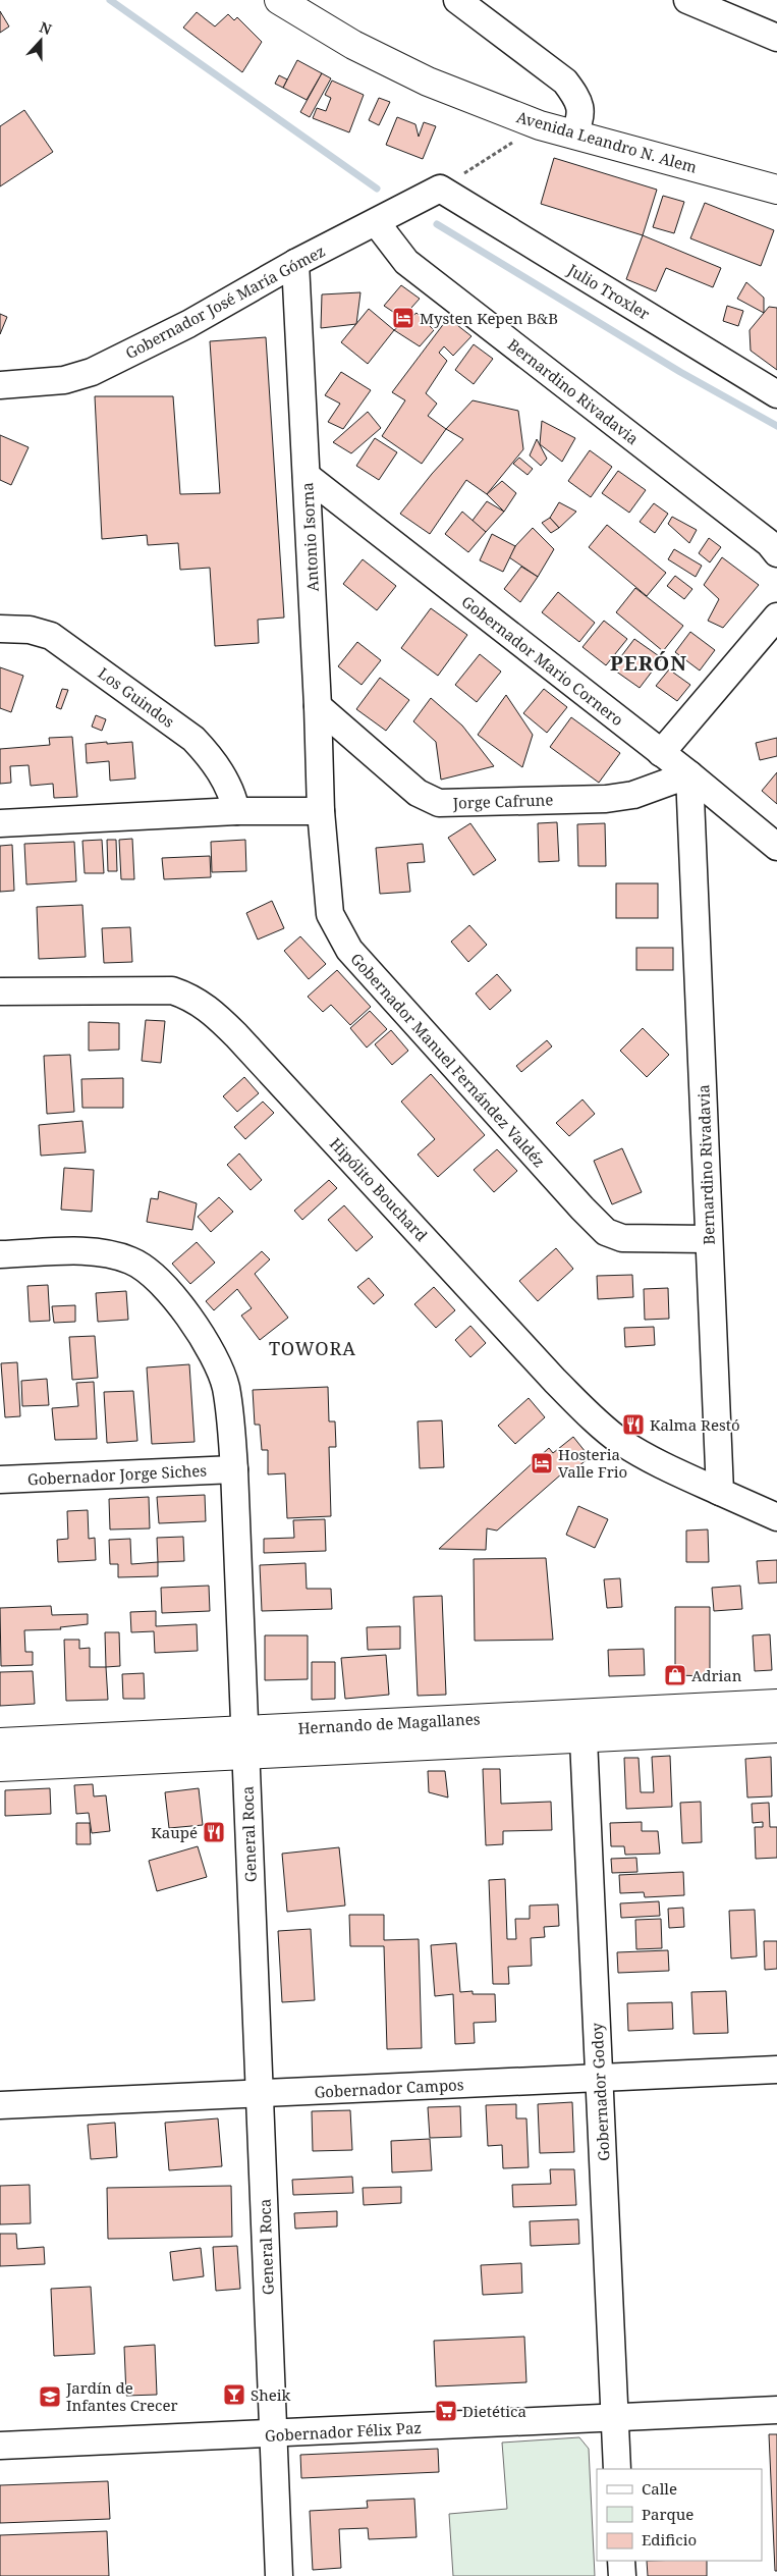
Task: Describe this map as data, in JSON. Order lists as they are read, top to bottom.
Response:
{
  "streets": {
    "main road": ["Avenida Leandro N. Alem", "Hernando de Magallanes"],
    "street": [
      "Julio Troxler",
      "Gobernador José María Gómez",
      "Bernardino Rivadavia",
      "Antonio Isorna",
      "Gobernador Mario Cornero",
      "Los Guindos",
      "Jorge Cafrune",
      "Gobernador Manuel Fernández Valdéz",
      "Hipólito Bouchard",
      "Gobernador Jorge Siches",
      "General Roca",
      "Gobernador Campos",
      "Gobernador Godoy",
      "Gobernador Félix Paz"
    ]
  },
  "crossings": [
    ["Julio Troxler", "Gobernador José María Gómez"],
    ["Gobernador José María Gómez", "Bernardino Rivadavia"],
    ["Gobernador José María Gómez", "Antonio Isorna"],
    ["Bernardino Rivadavia", "Gobernador Mario Cornero"],
    ["Bernardino Rivadavia", "Jorge Cafrune"],
    ["Bernardino Rivadavia", "Gobernador Manuel Fernández Valdéz"],
    ["Bernardino Rivadavia", "Hipólito Bouchard"],
    ["Antonio Isorna", "Gobernador Mario Cornero"],
    ["Antonio Isorna", "Jorge Cafrune"],
    ["Antonio Isorna", "Gobernador Manuel Fernández Valdéz"],
    ["Gobernador Mario Cornero", "Jorge Cafrune"],
    ["Gobernador Jorge Siches", "General Roca"],
    ["Hernando de Magallanes", "General Roca"],
    ["Hernando de Magallanes", "Gobernador Godoy"],
    ["General Roca", "Gobernador Campos"],
    ["General Roca", "Gobernador Félix Paz"],
    ["Gobernador Campos", "Gobernador Godoy"],
    ["Gobernador Godoy", "Gobernador Félix Paz"]
  ],
  "districts": ["PERÓN", "TOWORA"],
  "places": {
    "hotel": ["Mysten Kepen B&B", "Hosteria Valle Frio"],
    "restaurant": ["Kalma Restó", "Kaupé"],
    "shop": ["Adrian"],
    "bar": ["Sheik"],
    "school or university": ["Jardín de Infantes Crecer"],
    "supermarket": ["Dietética"]
  },
  "legend": ["Calle", "Parque", "Edificio"],
  "north": "top"
}
